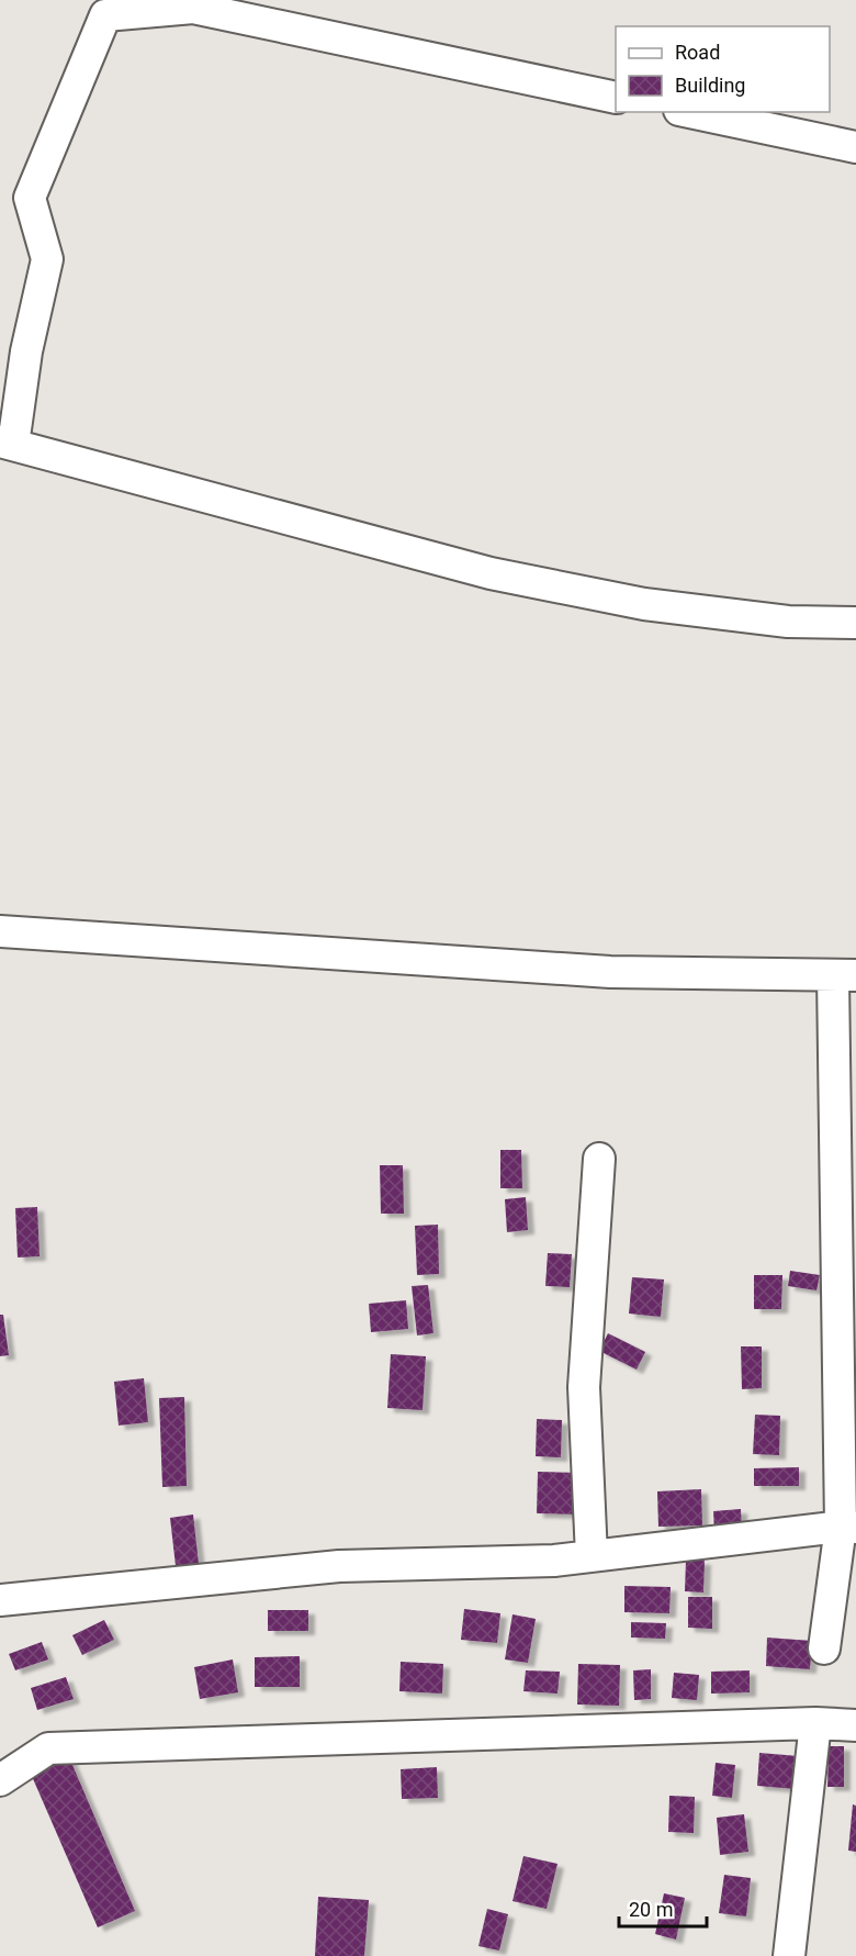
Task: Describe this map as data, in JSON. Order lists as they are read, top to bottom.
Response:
{
  "legend": ["Road", "Building"],
  "scale_bar": "20 m"
}
